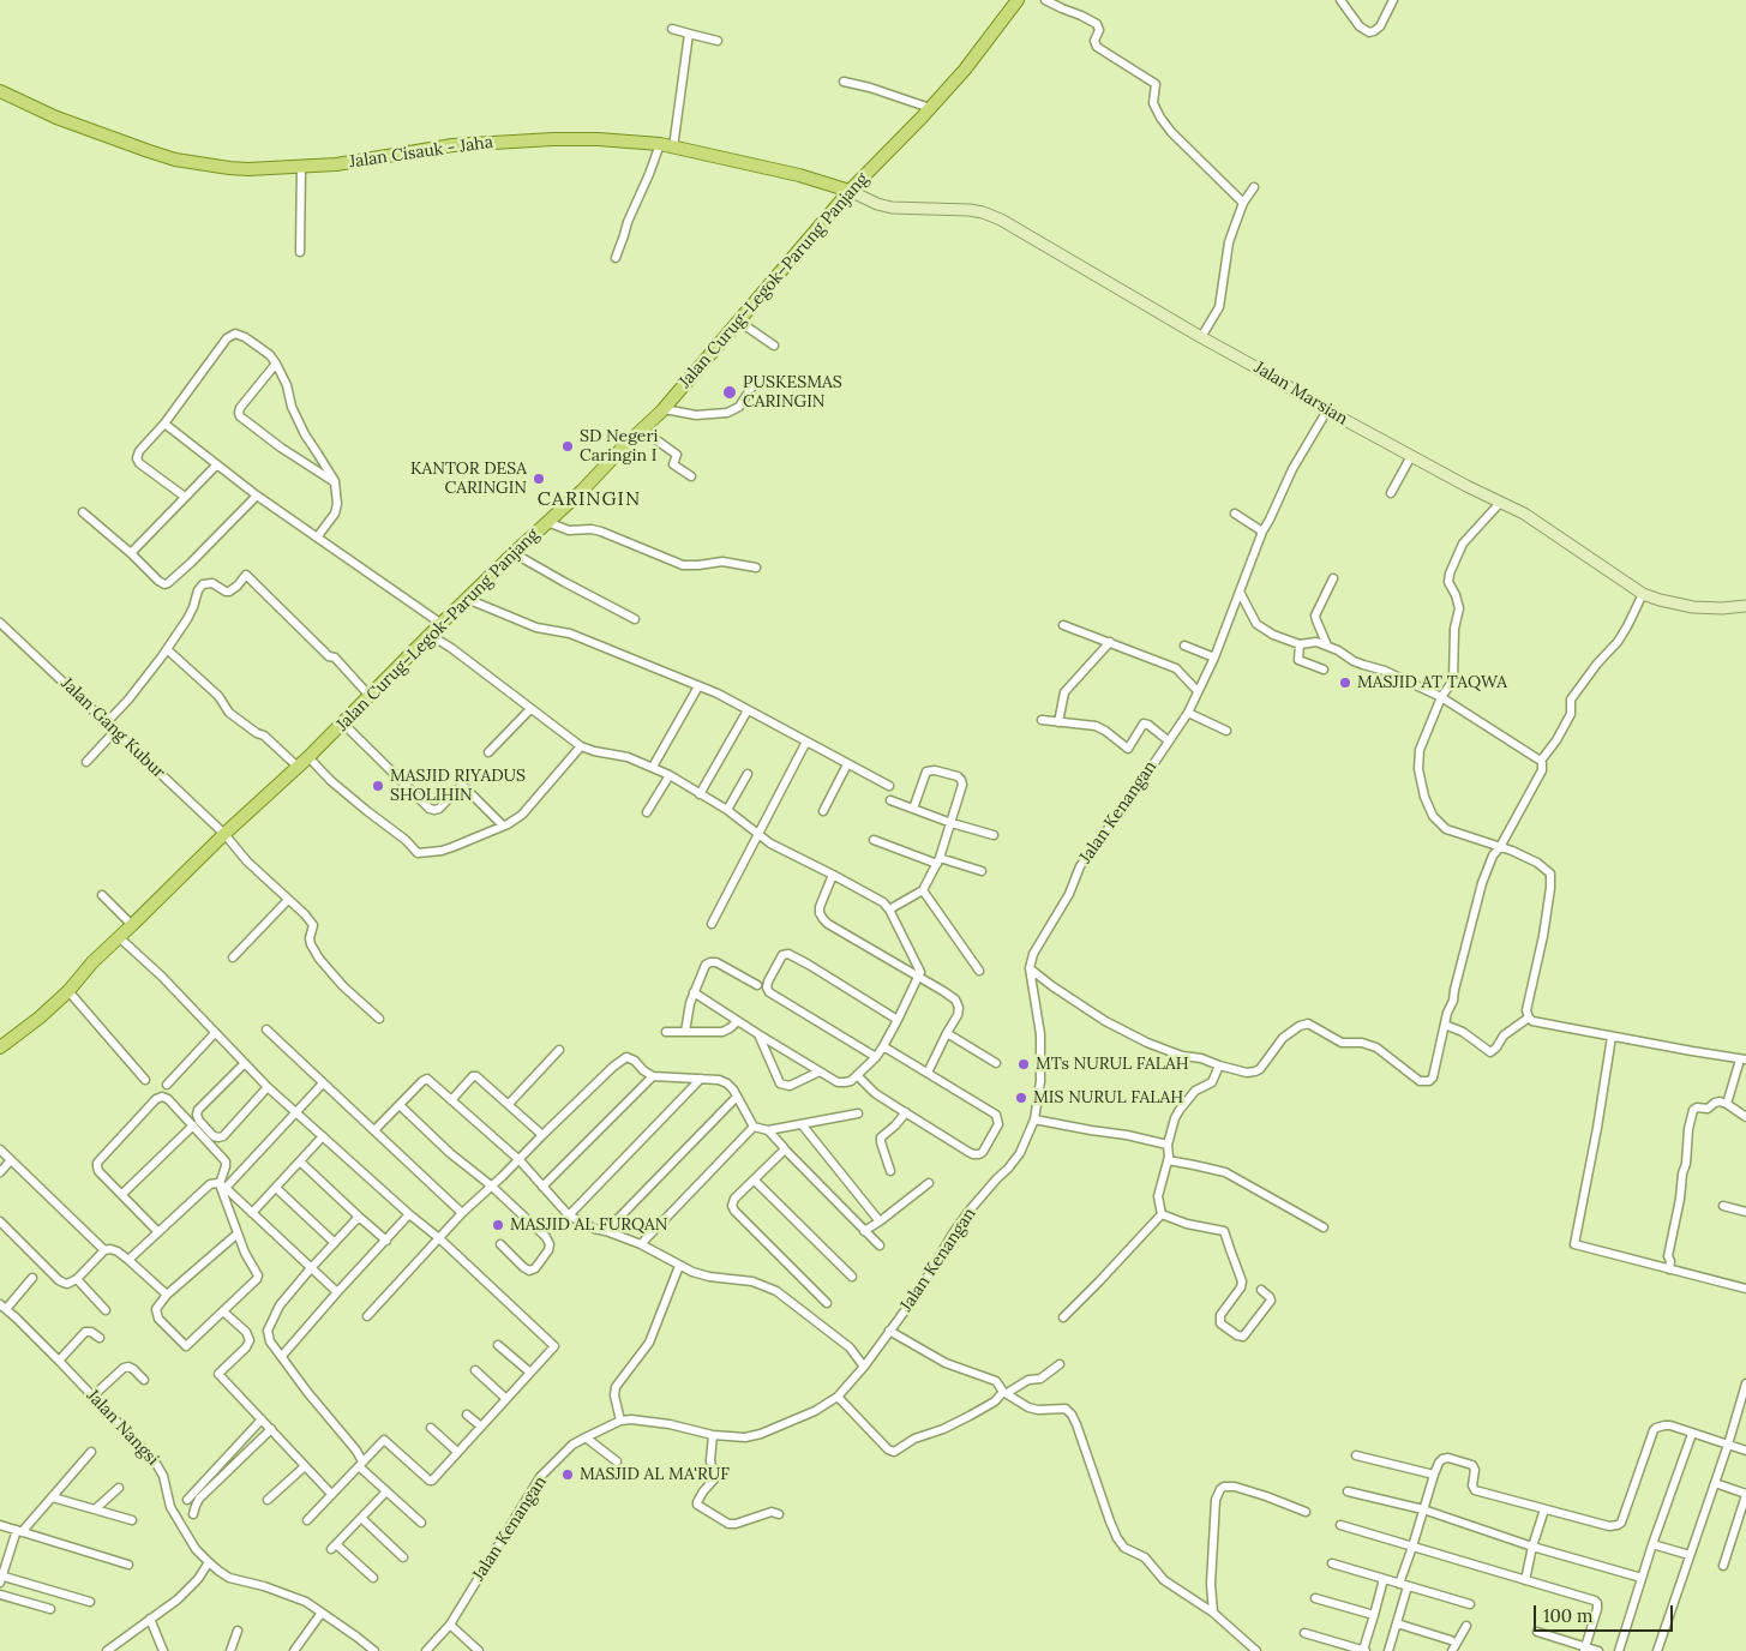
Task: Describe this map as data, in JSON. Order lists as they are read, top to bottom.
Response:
{
  "streets": {
    "main road": ["Jalan Cisauk - Jaha", "Jalan Curug–Legok–Parung Panjang"],
    "street": [
      "Jalan Marsian",
      "Jalan Gang Kubur",
      "Jalan Kenangan",
      "Jalan Nangsi"
    ]
  },
  "crossings": [
    ["Jalan Cisauk - Jaha", "Jalan Curug–Legok–Parung Panjang"],
    ["Jalan Cisauk - Jaha", "Jalan Marsian"],
    ["Jalan Curug–Legok–Parung Panjang", "Jalan Marsian"],
    ["Jalan Curug–Legok–Parung Panjang", "Jalan Gang Kubur"],
    ["Jalan Marsian", "Jalan Kenangan"]
  ],
  "districts": ["CARINGIN"],
  "places": [
    "PUSKESMAS CARINGIN",
    "SD Negeri Caringin I",
    "KANTOR DESA CARINGIN",
    "MASJID AT TAQWA",
    "MASJID RIYADUS SHOLIHIN",
    "MTs NURUL FALAH",
    "MIS NURUL FALAH",
    "MASJID AL FURQAN",
    "MASJID AL MA'RUF"
  ],
  "scale_bar": "100 m"
}
